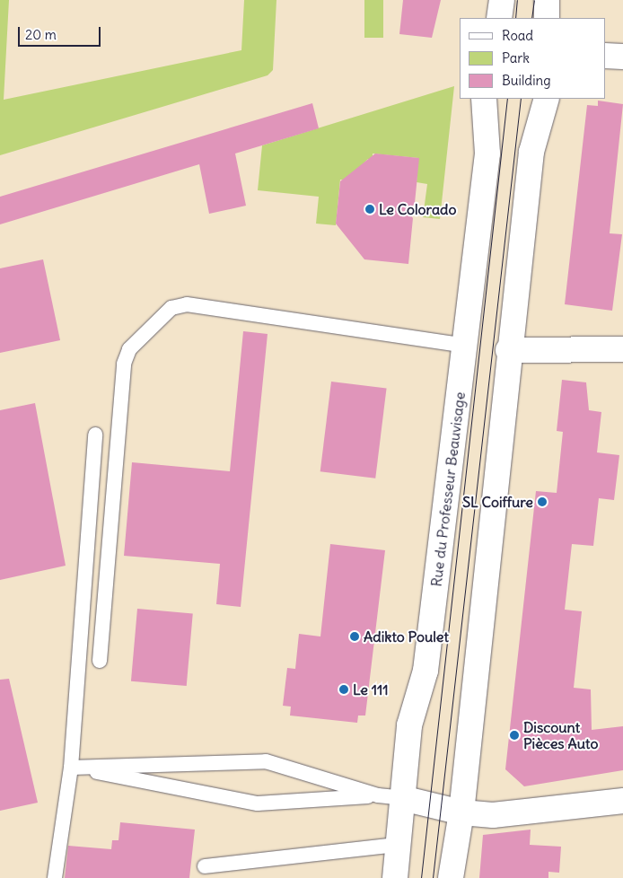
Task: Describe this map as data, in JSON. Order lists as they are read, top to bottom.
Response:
{
  "streets": {
    "street": ["Rue du Professeur Beauvisage"]
  },
  "places": [
    "Le Colorado",
    "SL Coiffure",
    "Adikto Poulet",
    "Le 111",
    "Discount Pièces Auto"
  ],
  "legend": ["Road", "Park", "Building"],
  "scale_bar": "20 m"
}
